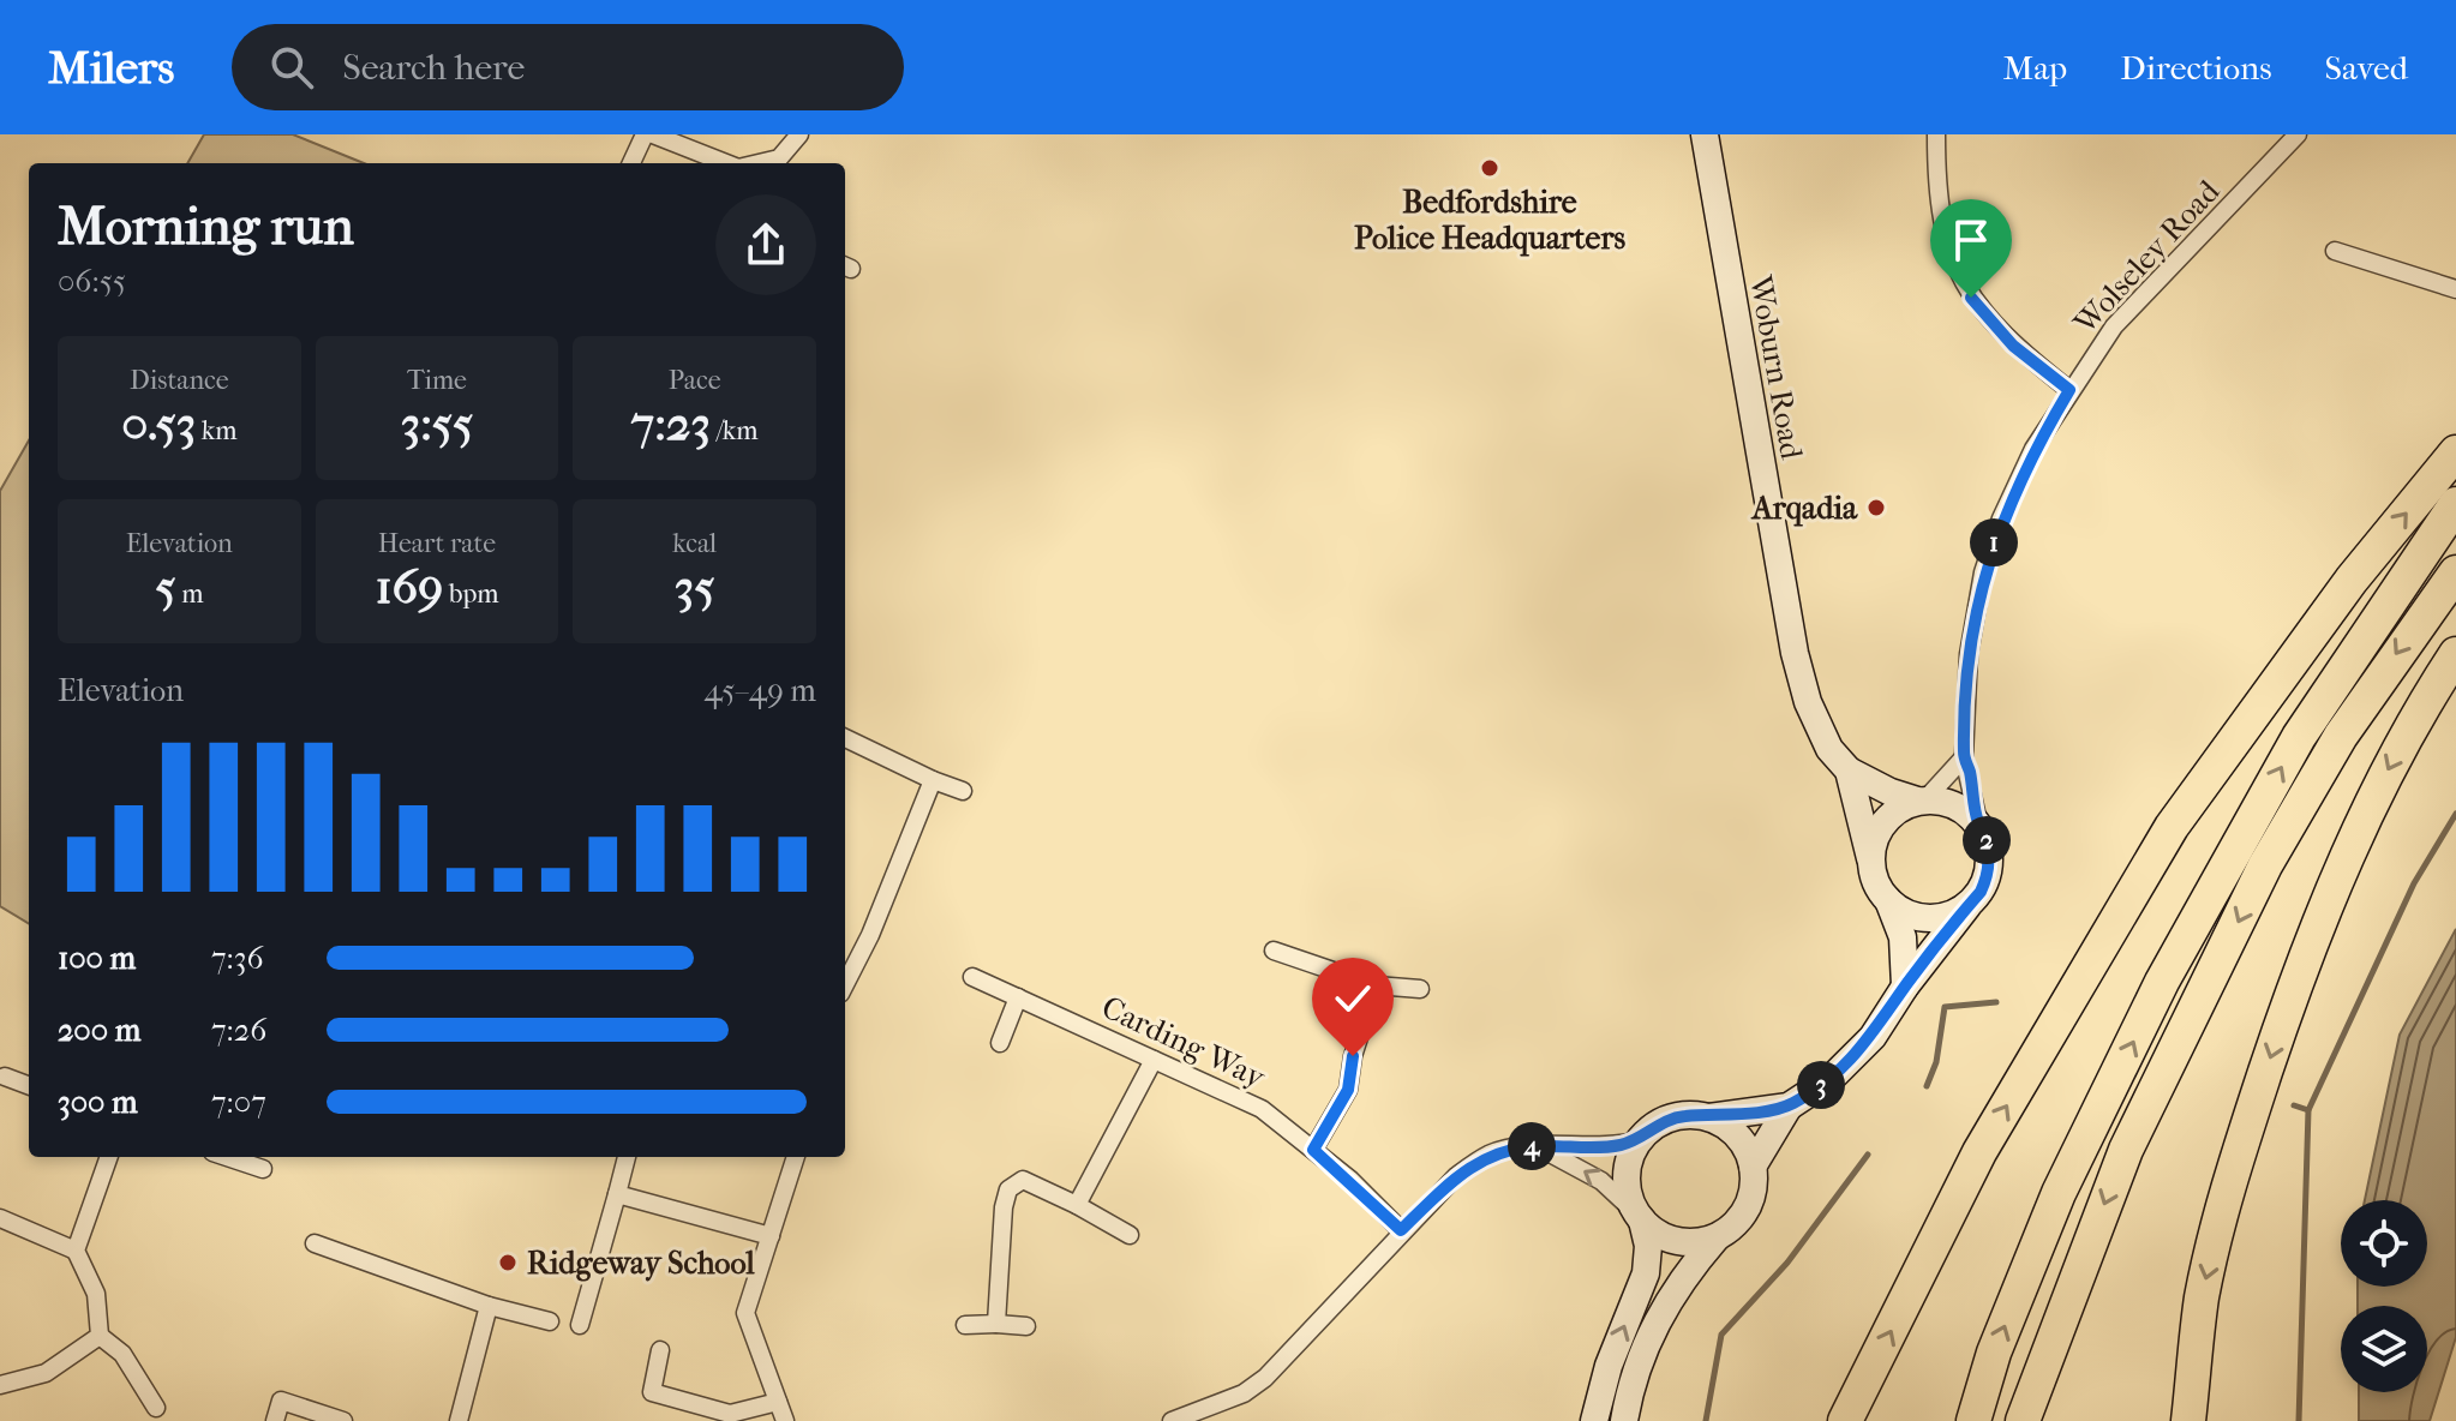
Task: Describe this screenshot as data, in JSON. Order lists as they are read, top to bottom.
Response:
{
  "streets": {
    "main road": ["Woburn Road"],
    "street": ["Wolseley Road", "Carding Way"]
  },
  "crossings": [
    ["Wolseley Road", "Woburn Road"]
  ],
  "places": ["Bedfordshire Police Headquarters", "Arqadia", "Ridgeway School"],
  "page": {
    "header": "Milers",
    "search": "Search here",
    "nav": ["Map", "Directions", "Saved"],
    "heading": ["Morning run", "06:55"],
    "stats": [
      ["Distance", "0.53 km"],
      ["Time", "3:55"],
      ["Pace", "7:23 /km"],
      ["Elevation", "5 m"],
      ["Heart rate", "169 bpm"],
      ["kcal", "35"]
    ],
    "pins": [
      "1",
      "2",
      "3",
      "4"
    ],
    "chart": ["Elevation", "45–49 m"],
    "list": [
      {
        "name": "100 m",
        "note": "7:36"
      },
      {
        "name": "200 m",
        "note": "7:26"
      },
      {
        "name": "300 m",
        "note": "7:07"
      }
    ]
  }
}
